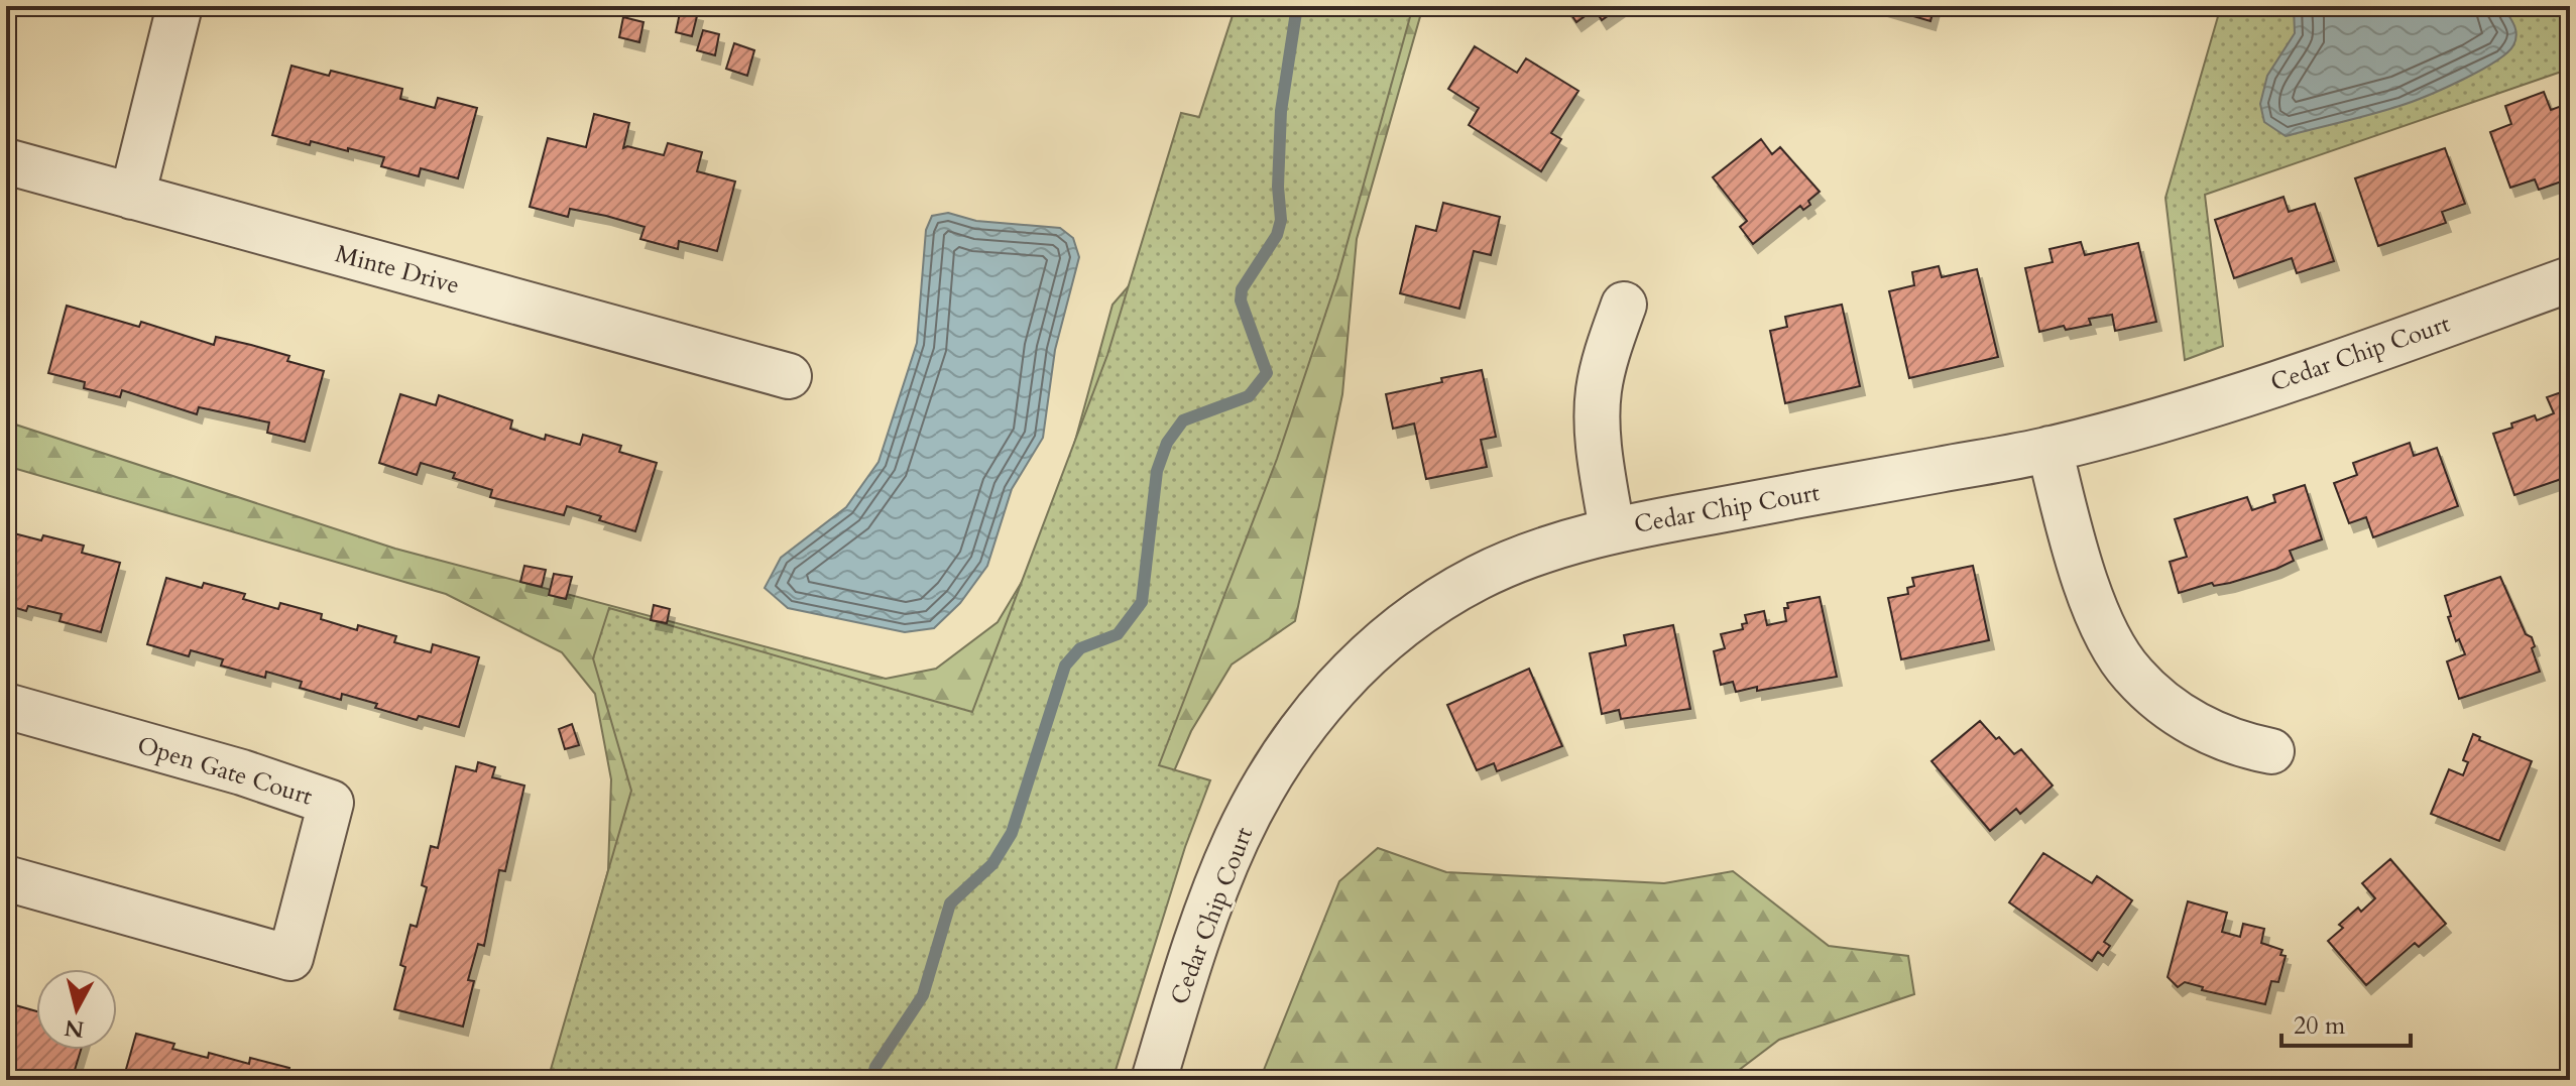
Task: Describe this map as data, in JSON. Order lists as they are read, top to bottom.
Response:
{
  "streets": {
    "street": ["Minte Drive", "Cedar Chip Court", "Open Gate Court"]
  },
  "scale_bar": "20 m",
  "north": "bottom"
}
